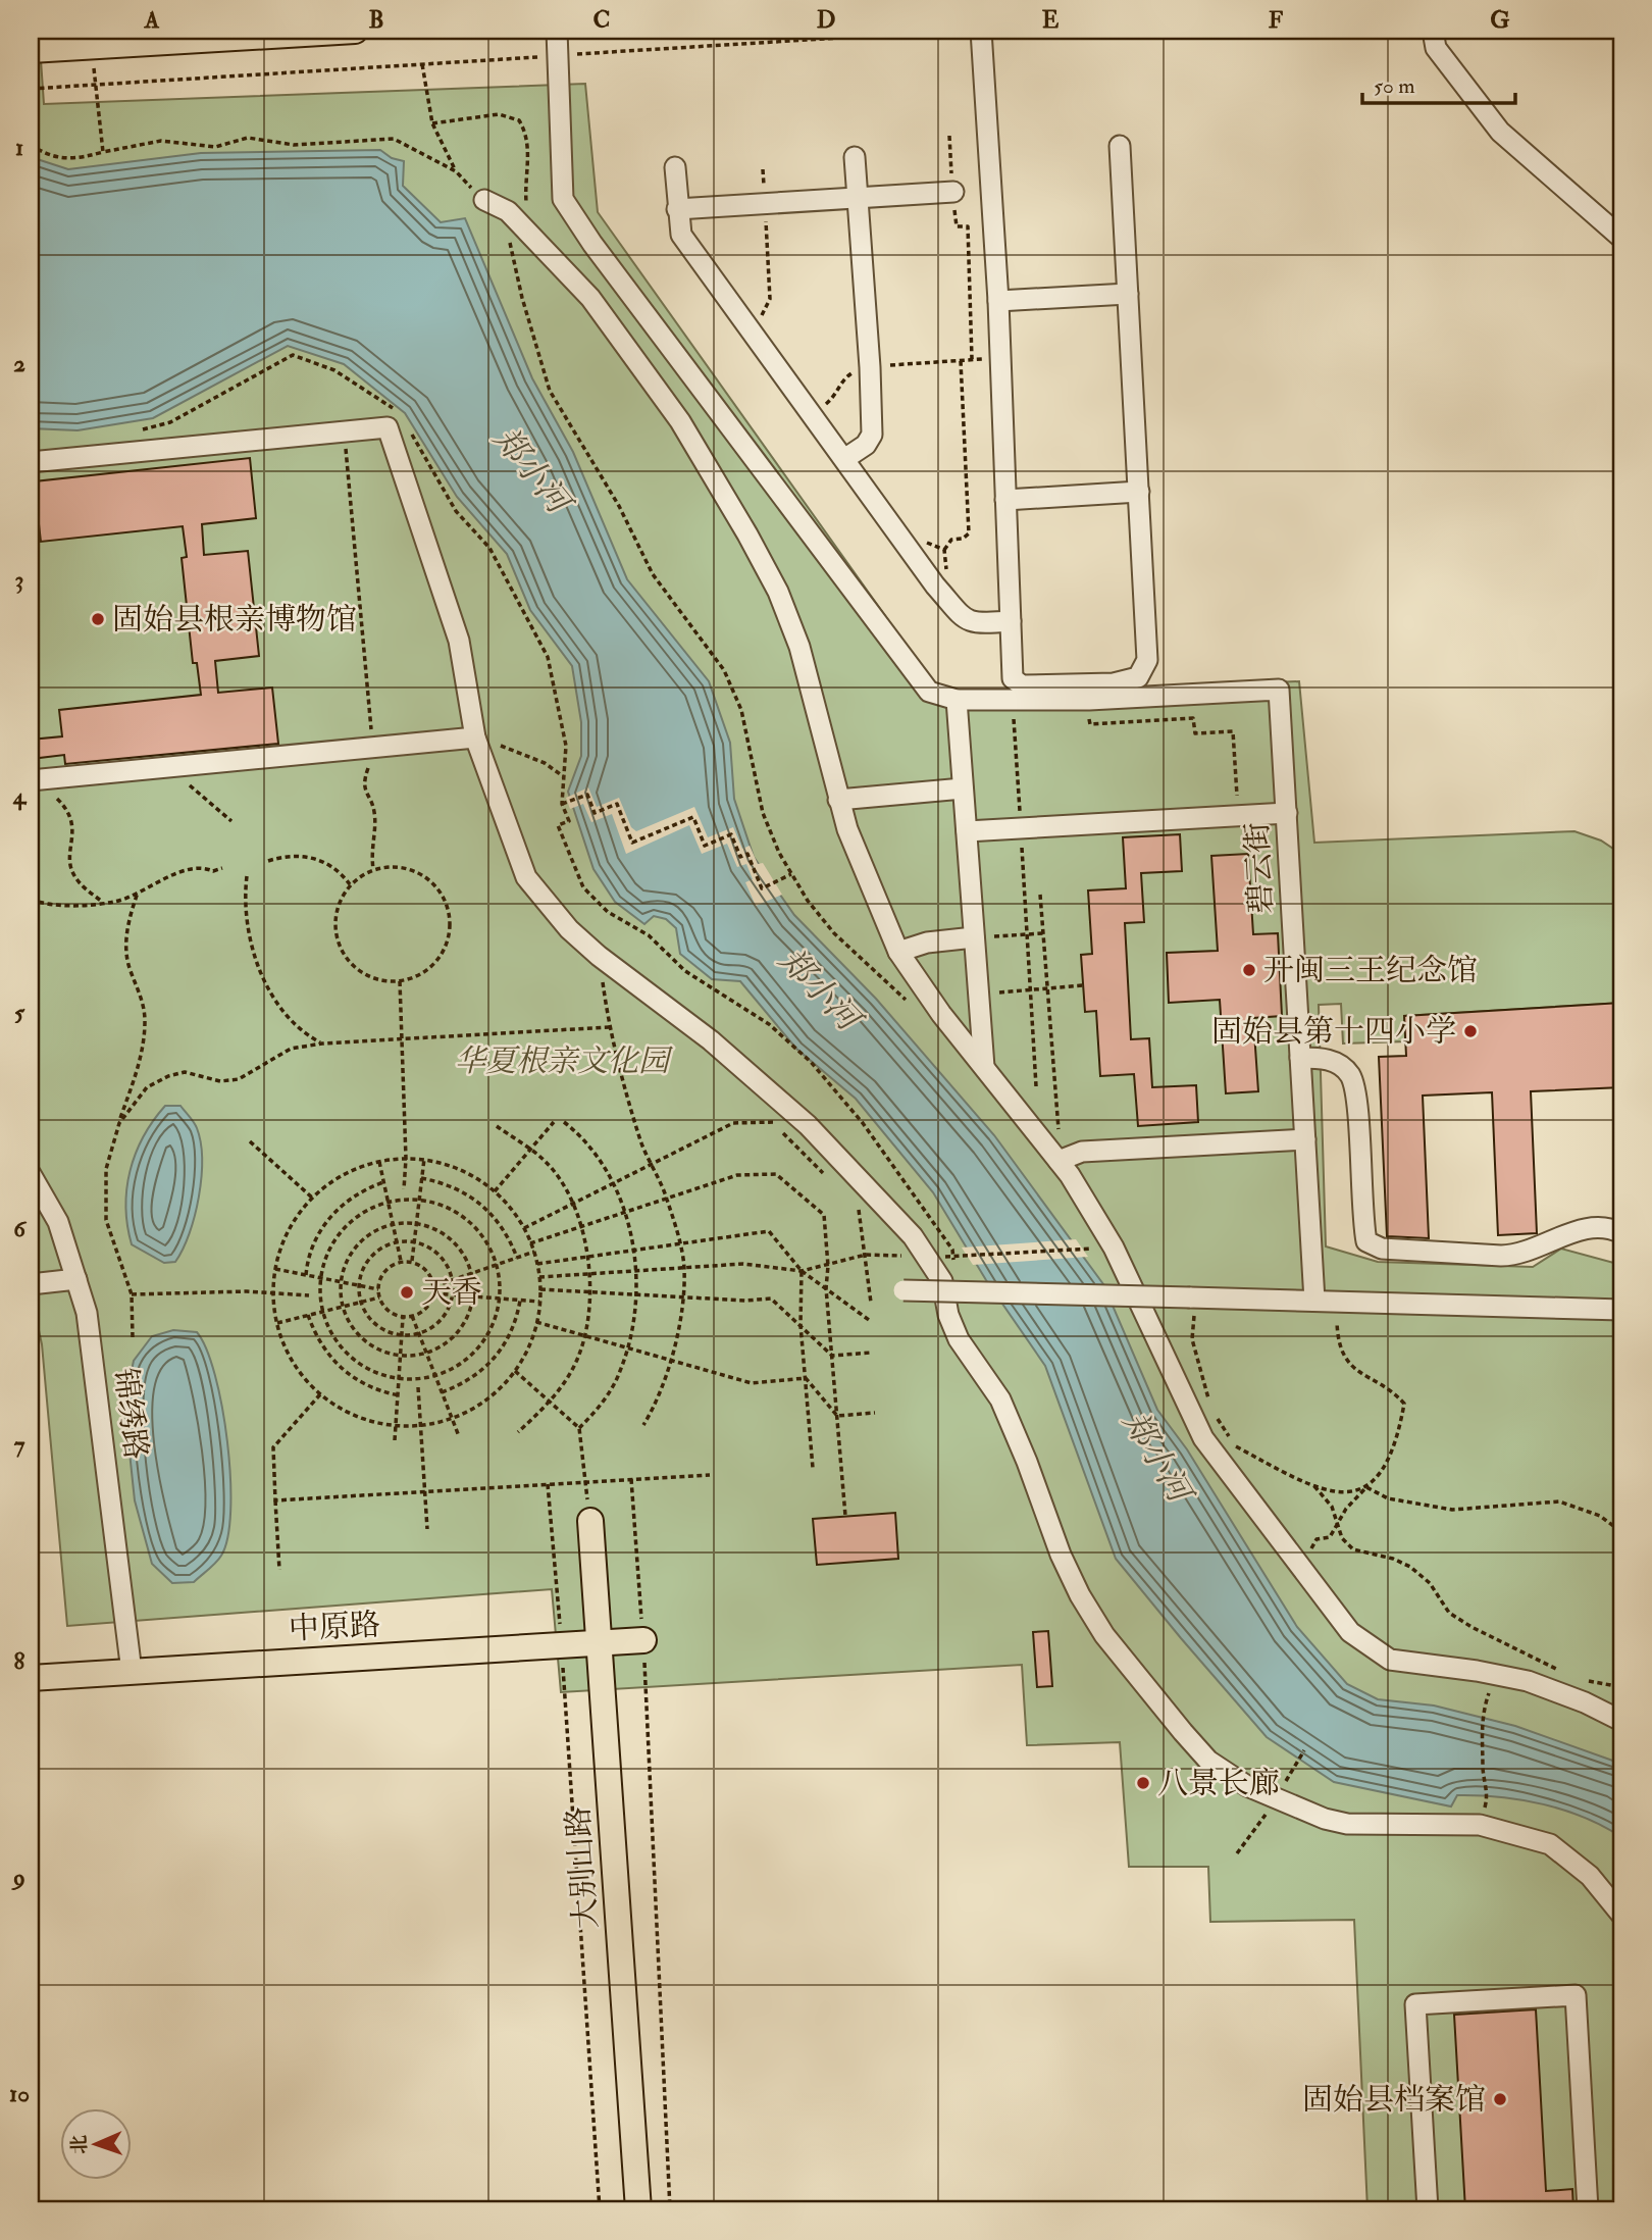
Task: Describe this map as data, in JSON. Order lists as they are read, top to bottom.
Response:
{
  "streets": {
    "main road": ["中原路", "大别山路"],
    "street": ["碧云街", "锦绣路"]
  },
  "crossings": [
    ["锦绣路", "中原路"],
    ["中原路", "大别山路"]
  ],
  "water": ["郑小河"],
  "parks": ["华夏根亲文化园"],
  "places": [
    "固始县根亲博物馆",
    "开闽三王纪念馆",
    "固始县第十四小学",
    "天香",
    "八景长廊",
    "固始县档案馆"
  ],
  "scale_bar": "50 m",
  "north": "left",
  "grid": {
    "columns": [
      "A",
      "B",
      "C",
      "D",
      "E",
      "F",
      "G"
    ],
    "rows": [
      "1",
      "2",
      "3",
      "4",
      "5",
      "6",
      "7",
      "8",
      "9",
      "10"
    ]
  }
}
